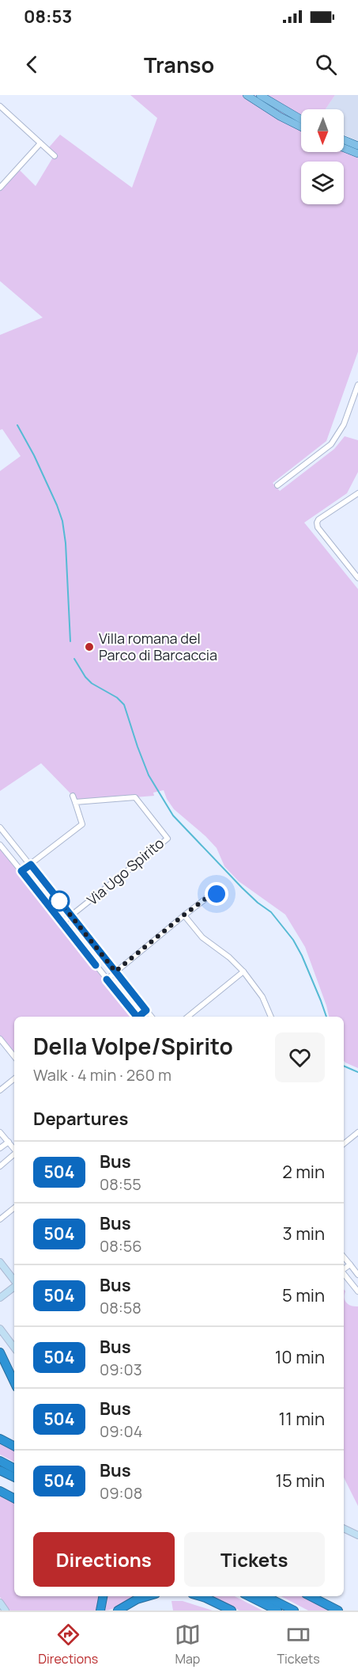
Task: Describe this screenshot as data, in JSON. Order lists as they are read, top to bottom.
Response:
{
  "streets": {
    "street": ["Via Ugo Spirito"]
  },
  "places": ["Villa romana del Parco di Barcaccia"],
  "lines": ["bus line 504"],
  "north": "bottom",
  "page": {
    "status": "08:53",
    "header": "Transo",
    "heading": [
      ["Della Volpe/Spirito", "Walk · 4 min · 260 m"],
      "Departures"
    ],
    "list": [
      {
        "mark": "504",
        "name": "Bus",
        "note": "08:55",
        "value": "2 min"
      },
      {
        "mark": "504",
        "name": "Bus",
        "note": "08:56",
        "value": "3 min"
      },
      {
        "mark": "504",
        "name": "Bus",
        "note": "08:58",
        "value": "5 min"
      },
      {
        "mark": "504",
        "name": "Bus",
        "note": "09:03",
        "value": "10 min"
      },
      {
        "mark": "504",
        "name": "Bus",
        "note": "09:04",
        "value": "11 min"
      },
      {
        "mark": "504",
        "name": "Bus",
        "note": "09:08",
        "value": "15 min"
      }
    ],
    "buttons": ["Directions", "Tickets"],
    "tabs": ["Directions", "Map", "Tickets"]
  }
}
